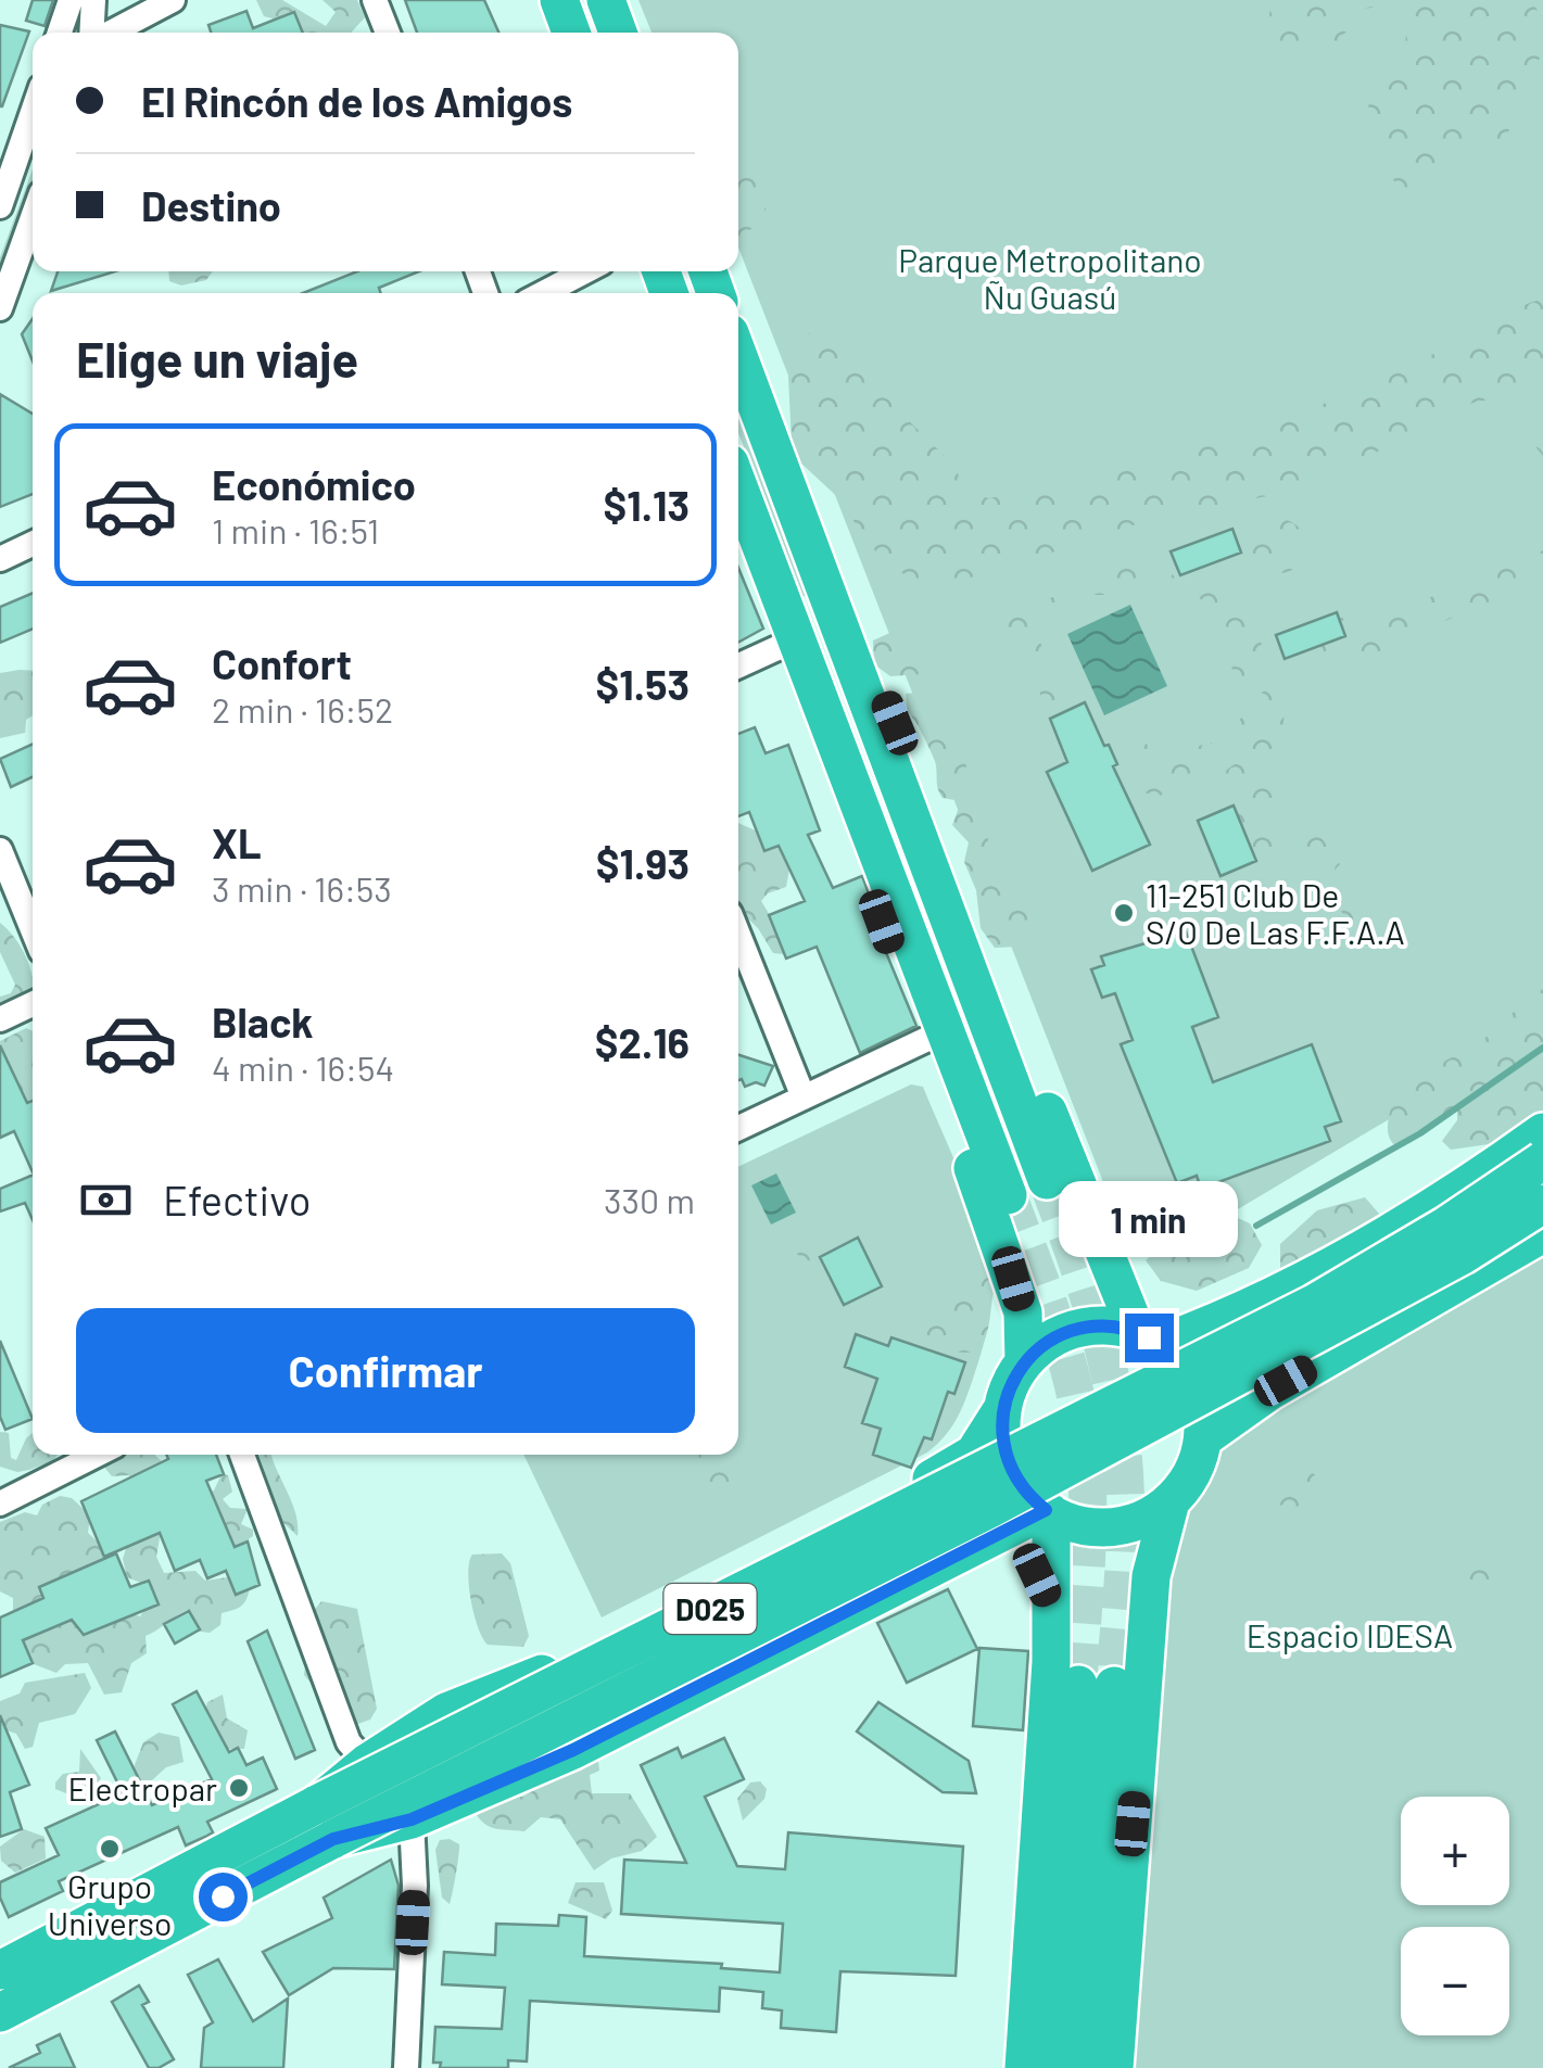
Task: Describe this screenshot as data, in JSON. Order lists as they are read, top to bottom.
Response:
{
  "streets": {
    "highway": ["D025"]
  },
  "parks": ["Parque Metropolitano Ñu Guasú", "Espacio IDESA"],
  "places": ["11-251 Club De S/O De Las F.F.A.A", "Electropar", "Grupo Universo"],
  "page": {
    "banner": ["El Rincón de los Amigos", "Destino"],
    "heading": "Elige un viaje",
    "list": [
      {
        "name": "Económico",
        "note": "1 min · 16:51",
        "value": "$1.13"
      },
      {
        "name": "Confort",
        "note": "2 min · 16:52",
        "value": "$1.53"
      },
      {
        "name": "XL",
        "note": "3 min · 16:53",
        "value": "$1.93"
      },
      {
        "name": "Black",
        "note": "4 min · 16:54",
        "value": "$2.16"
      }
    ],
    "pay": ["Efectivo", "330 m"],
    "bubble": "1 min",
    "buttons": "Confirmar",
    "map_buttons": ["+", "−"]
  }
}
